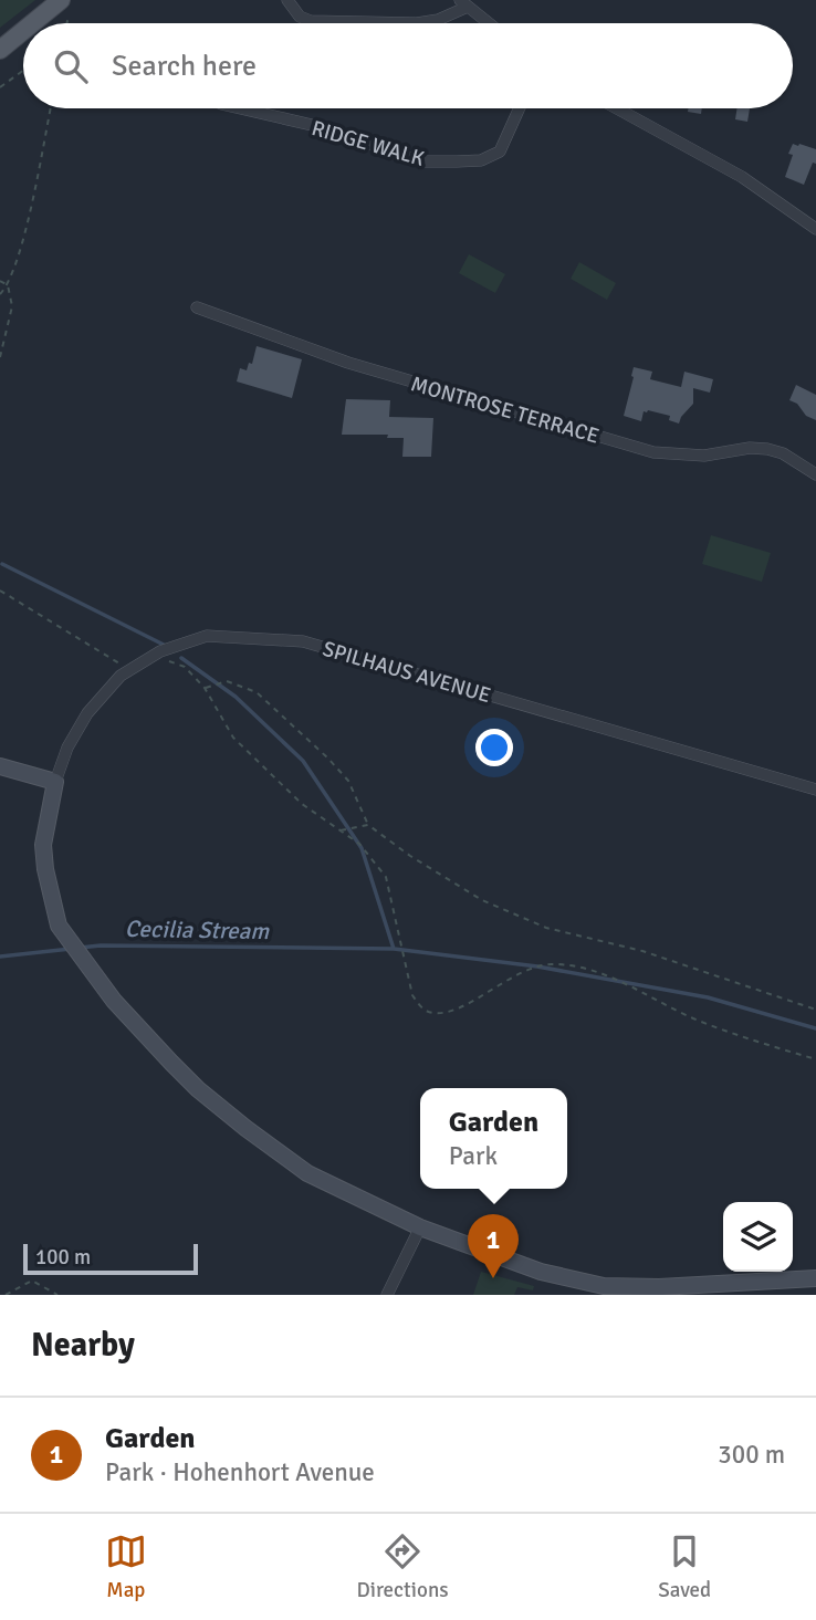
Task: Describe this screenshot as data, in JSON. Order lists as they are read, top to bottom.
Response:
{
  "streets": {
    "street": ["RIDGE WALK", "MONTROSE TERRACE", "SPILHAUS AVENUE"]
  },
  "water": ["Cecilia Stream"],
  "scale_bar": "100 m",
  "page": {
    "search": "Search here",
    "popup": ["Garden", "Park"],
    "pins": "1",
    "scale": "100 m",
    "heading": "Nearby",
    "list": [
      {
        "mark": "1",
        "name": "Garden",
        "note": "Park · Hohenhort Avenue",
        "value": "300 m"
      }
    ],
    "nav": ["Map", "Directions", "Saved"]
  }
}
